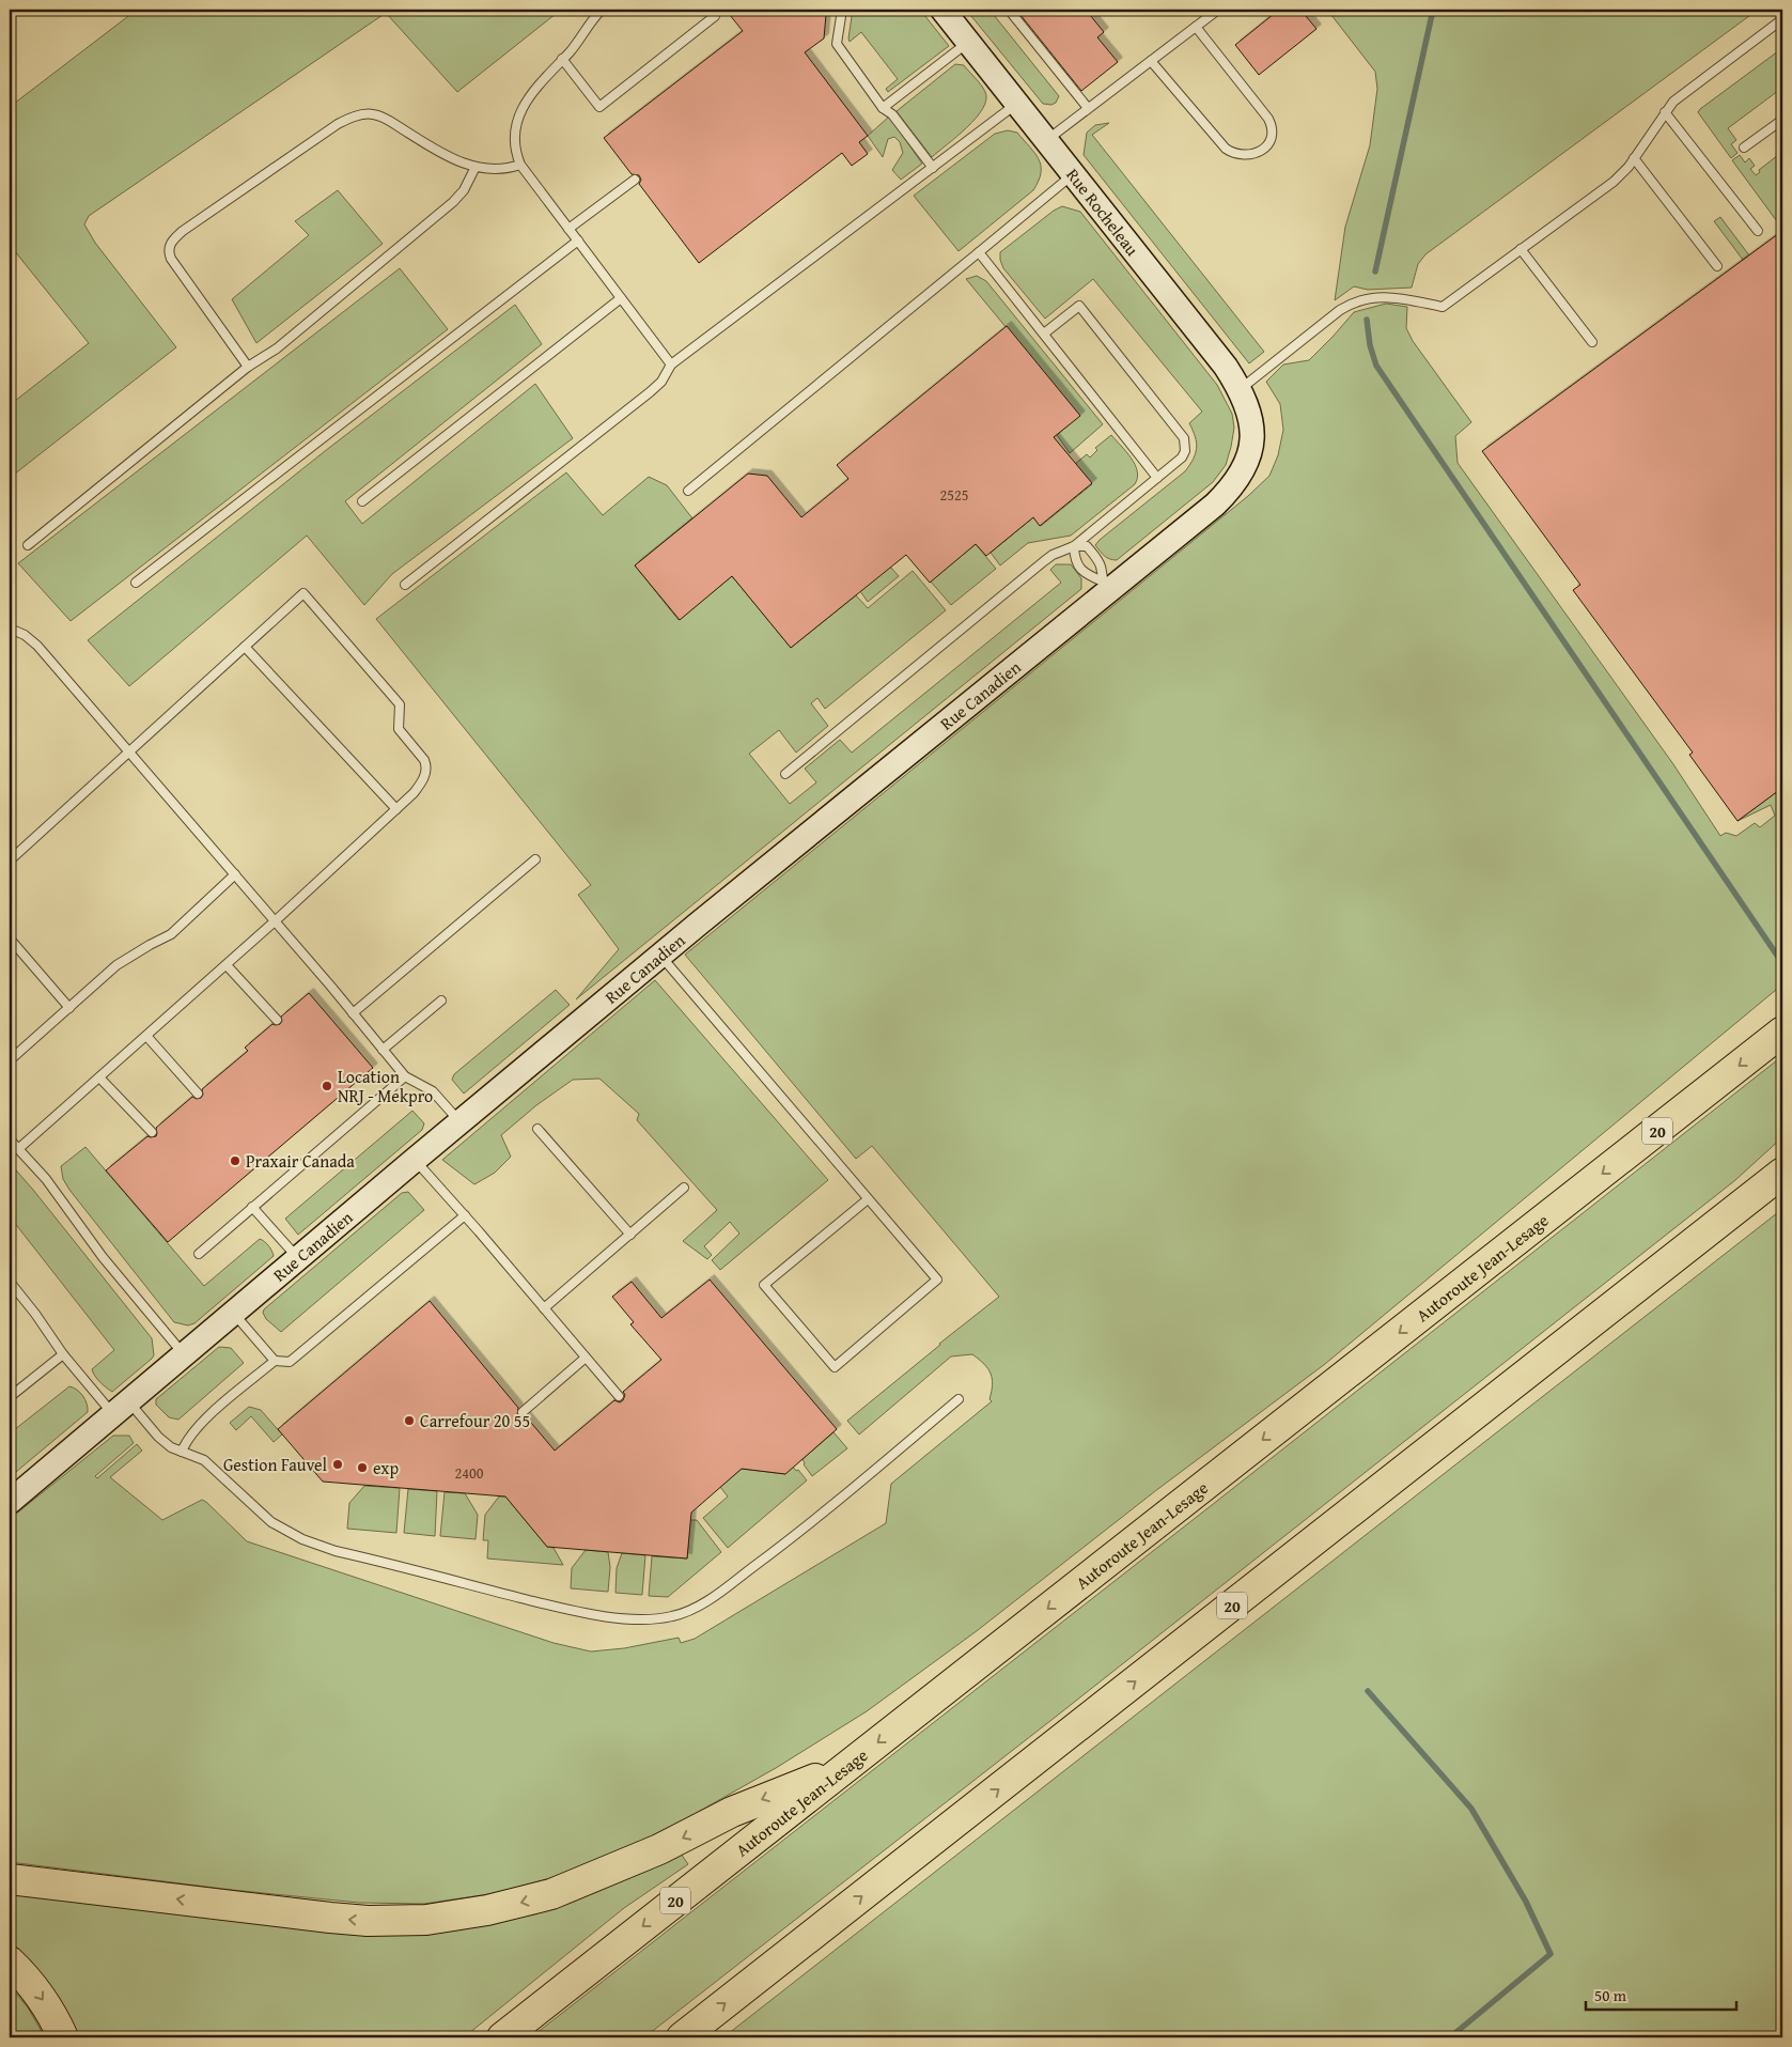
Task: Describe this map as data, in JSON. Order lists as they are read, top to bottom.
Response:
{
  "streets": {
    "highway": ["20", "Autoroute Jean-Lesage"],
    "street": ["Rue Rocheleau", "Rue Canadien"]
  },
  "crossings": [
    ["Rue Rocheleau", "Rue Canadien"]
  ],
  "places": [
    "Location NRJ - Mekpro",
    "Praxair Canada",
    "Carrefour 20 55",
    "Gestion Fauvel",
    "exp"
  ],
  "house_numbers": ["2525", "2400"],
  "scale_bar": "50 m"
}
